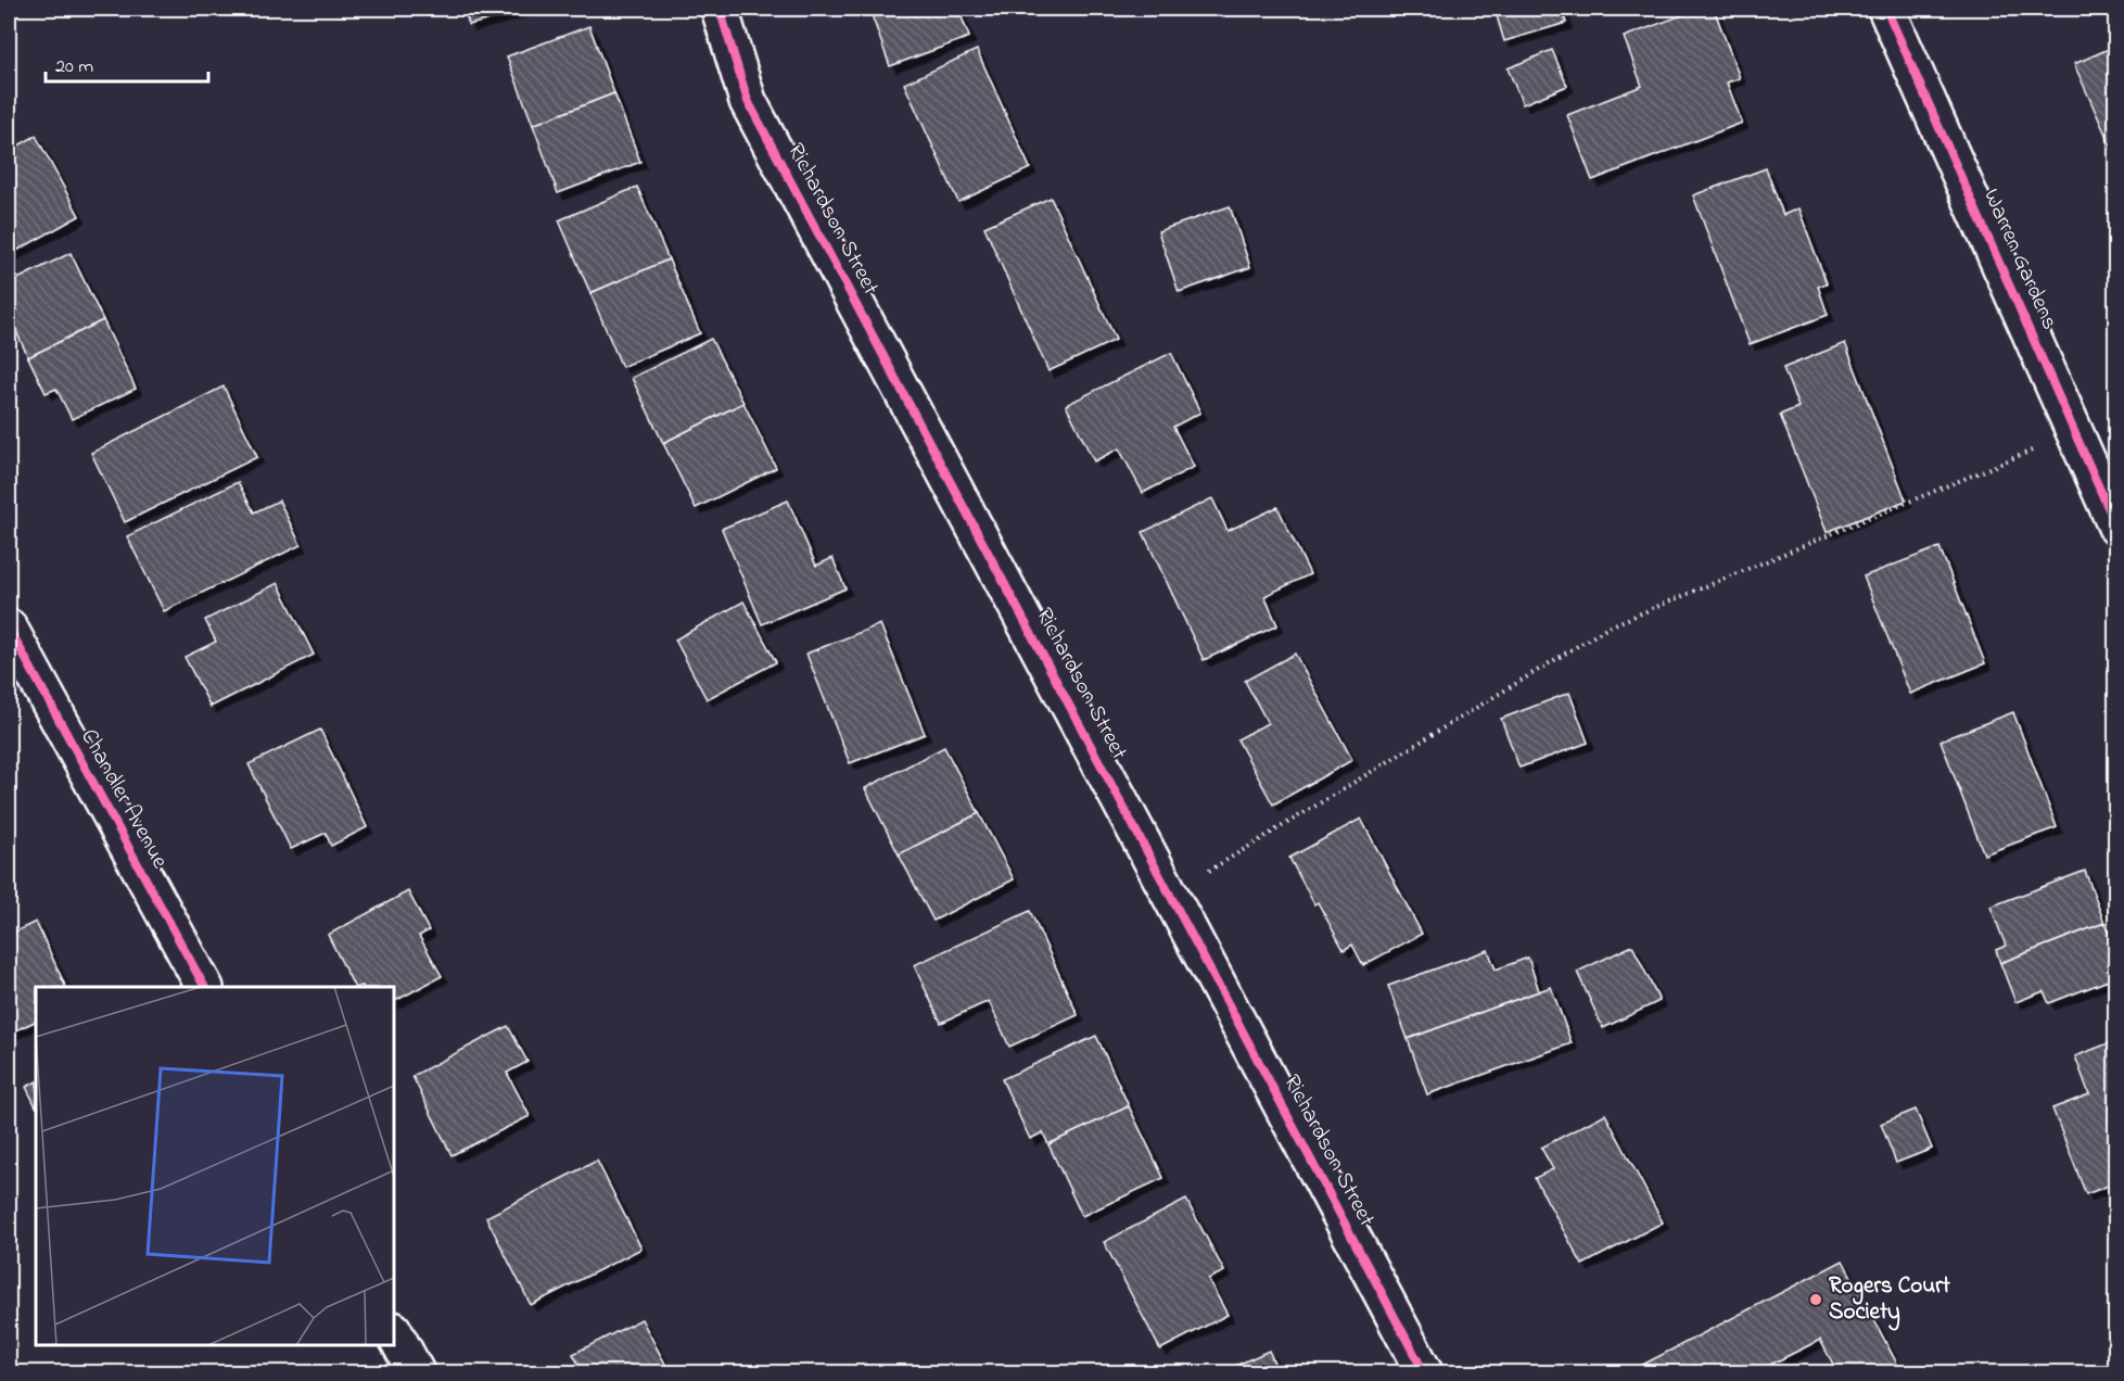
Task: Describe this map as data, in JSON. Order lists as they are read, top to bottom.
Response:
{
  "streets": {
    "street": ["Richardson Street", "Warren Gardens", "Chandler Avenue"]
  },
  "places": ["Rogers Court Society"],
  "scale_bar": "20 m"
}
